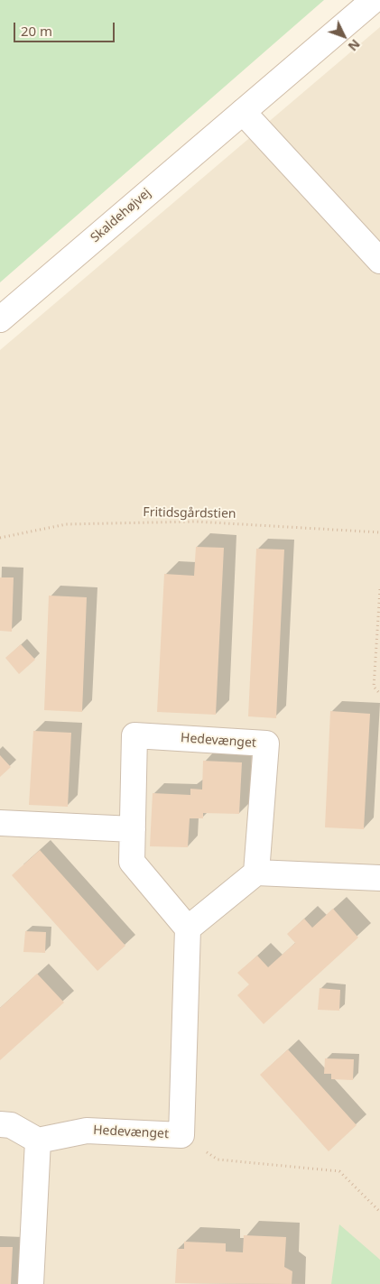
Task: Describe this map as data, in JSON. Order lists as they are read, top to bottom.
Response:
{
  "streets": {
    "street": ["Skaldehøjvej", "Hedevænget"],
    "path": ["Fritidsgårdstien"]
  },
  "scale_bar": "20 m",
  "north": "bottom right"
}
